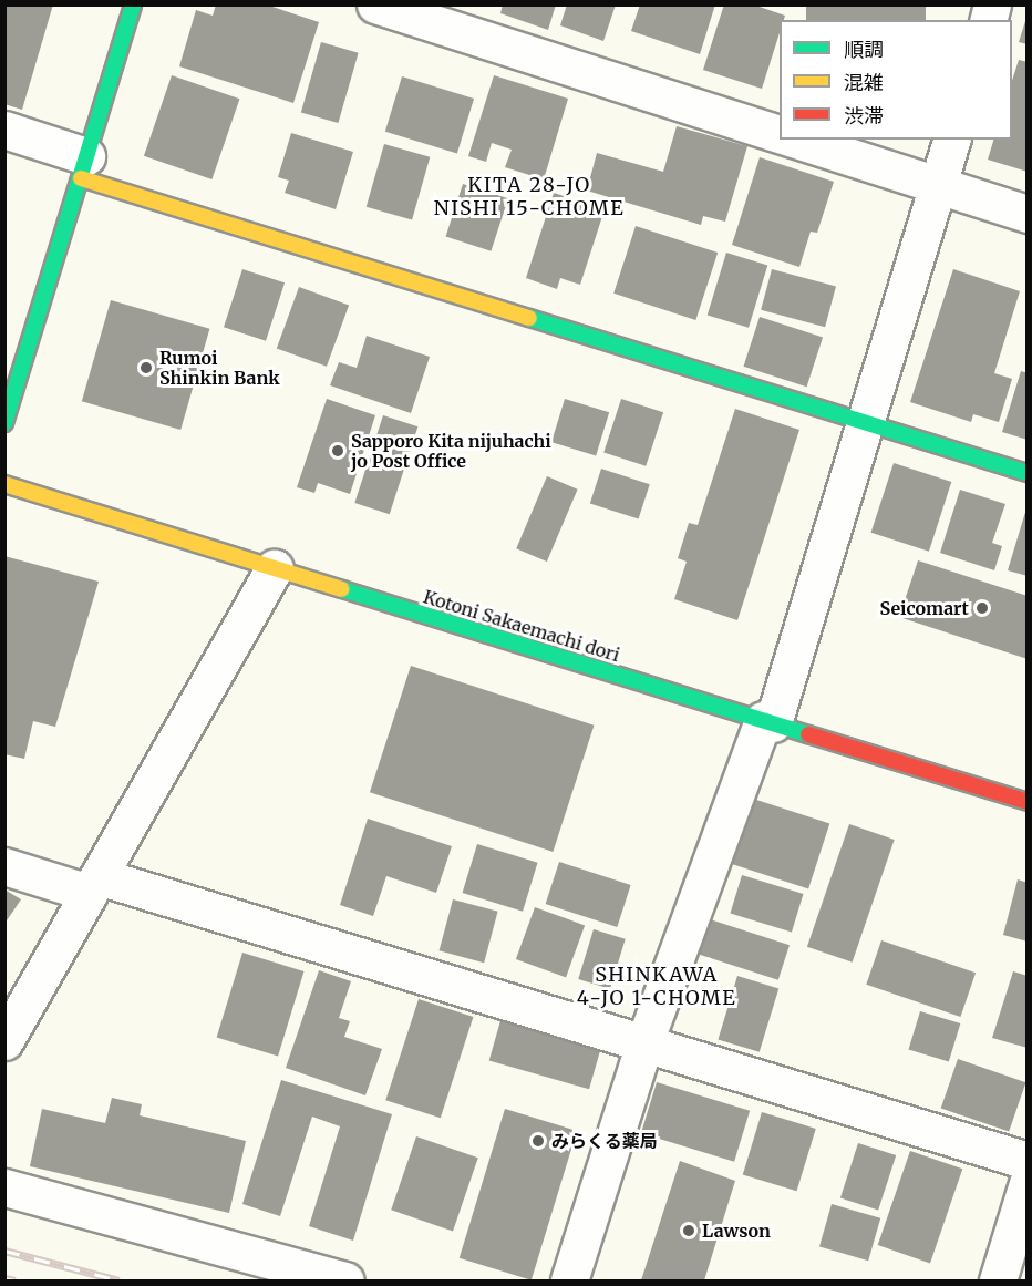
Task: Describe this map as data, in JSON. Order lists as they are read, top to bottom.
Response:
{
  "streets": {
    "street": ["Kotoni Sakaemachi dori"]
  },
  "districts": ["KITA 28-JO NISHI 15-CHOME", "SHINKAWA 4-JO 1-CHOME"],
  "places": [
    "Rumoi Shinkin Bank",
    "Sapporo Kita nijuhachi jo Post Office",
    "Seicomart",
    "みらくる薬局",
    "Lawson"
  ],
  "legend": ["順調", "混雑", "渋滞"]
}
